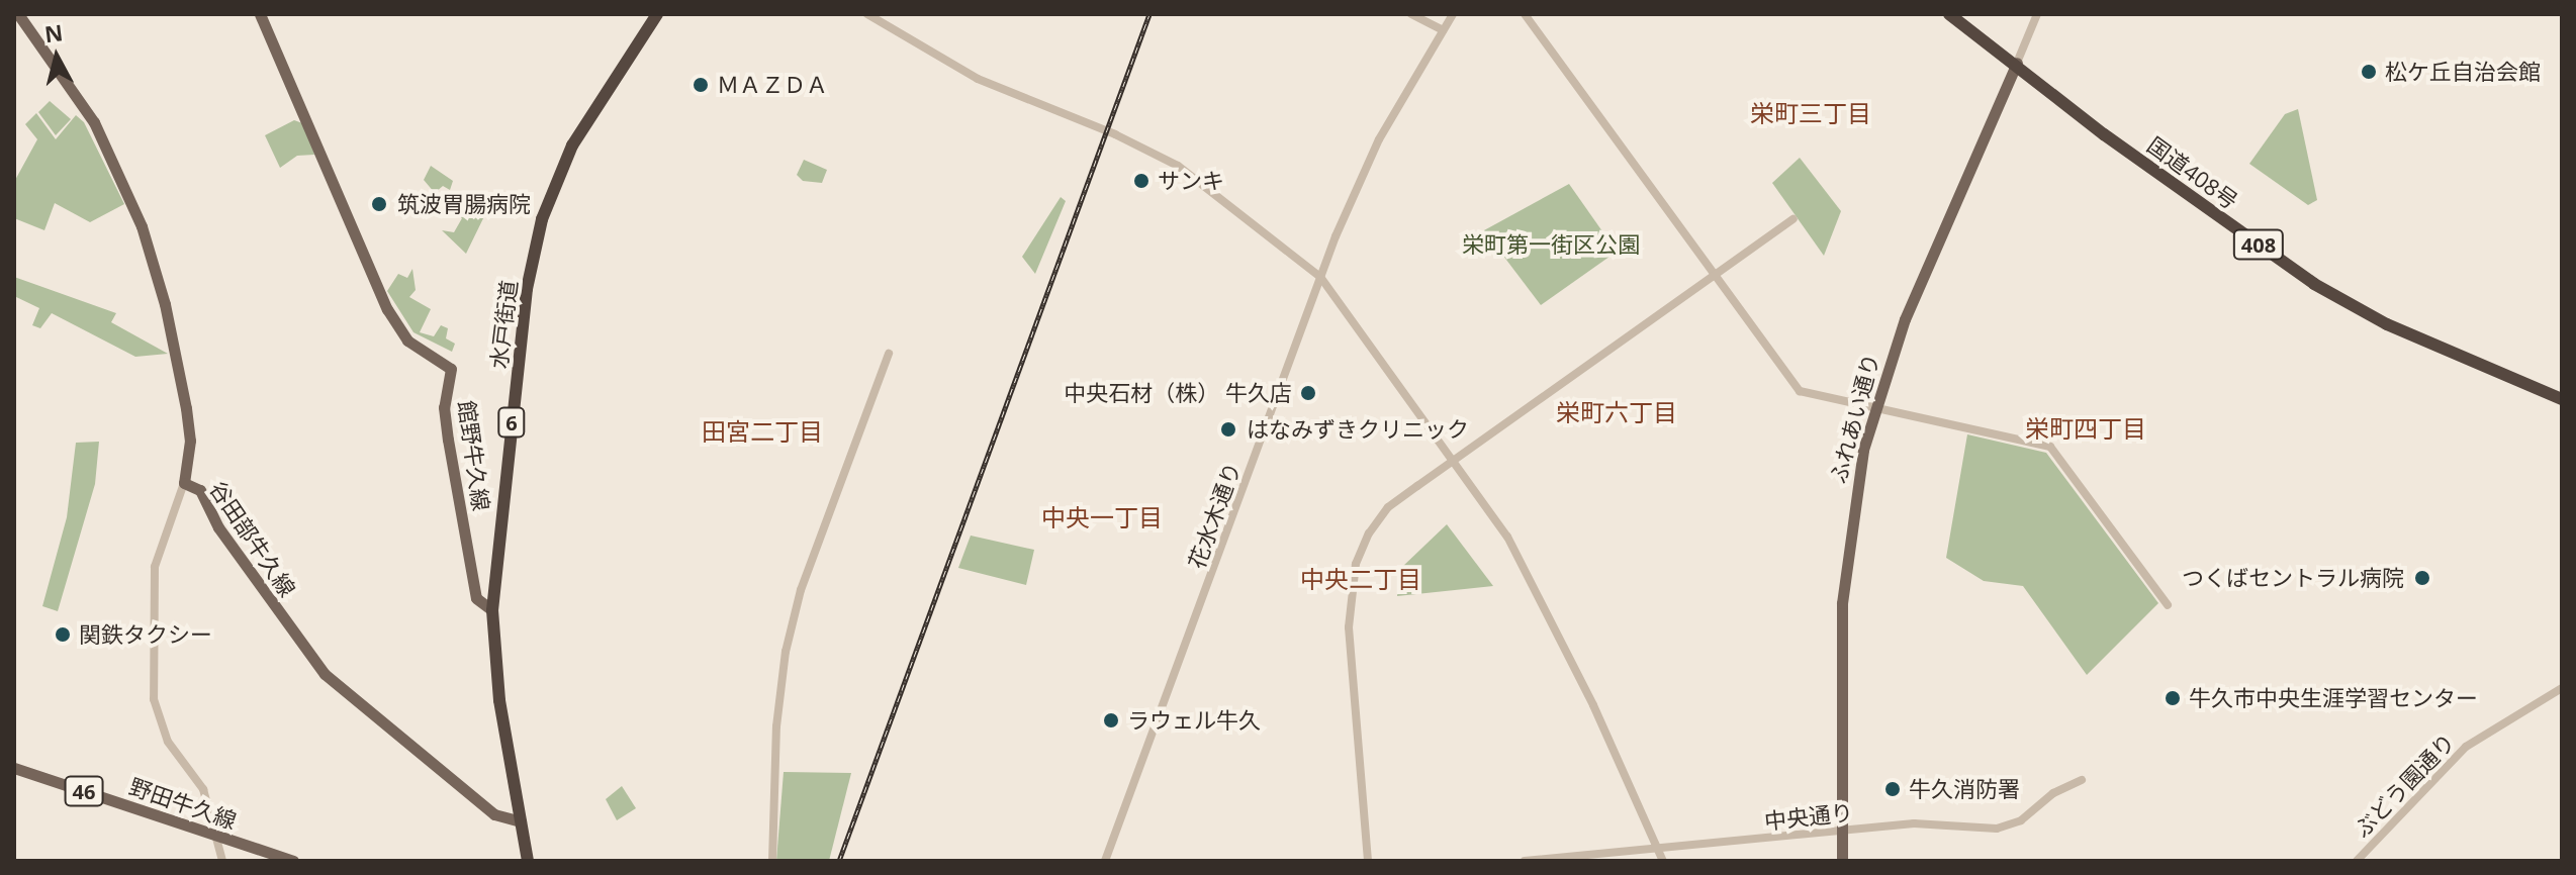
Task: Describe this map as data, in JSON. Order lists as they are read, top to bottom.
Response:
{
  "streets": {
    "highway": [
      "国道408号",
      "408",
      "水戸街道",
      "6"
    ],
    "main road": [
      "ふれあい通り",
      "館野牛久線",
      "谷田部牛久線",
      "46",
      "野田牛久線"
    ],
    "street": ["花水木通り", "ぶどう園通り", "中央通り"]
  },
  "crossings": [
    ["国道408号", "ふれあい通り"],
    ["水戸街道", "館野牛久線"],
    ["水戸街道", "谷田部牛久線"],
    ["ふれあい通り", "中央通り"]
  ],
  "districts": [
    "栄町三丁目",
    "栄町六丁目",
    "栄町四丁目",
    "田宮二丁目",
    "中央一丁目",
    "中央二丁目"
  ],
  "parks": ["栄町第一街区公園"],
  "places": [
    "松ケ丘自治会館",
    "ＭＡＺＤＡ",
    "サンキ",
    "筑波胃腸病院",
    "中央石材（株） 牛久店",
    "はなみずきクリニック",
    "つくばセントラル病院",
    "関鉄タクシー",
    "牛久市中央生涯学習センター",
    "ラウェル牛久",
    "牛久消防署"
  ],
  "north": "top"
}
